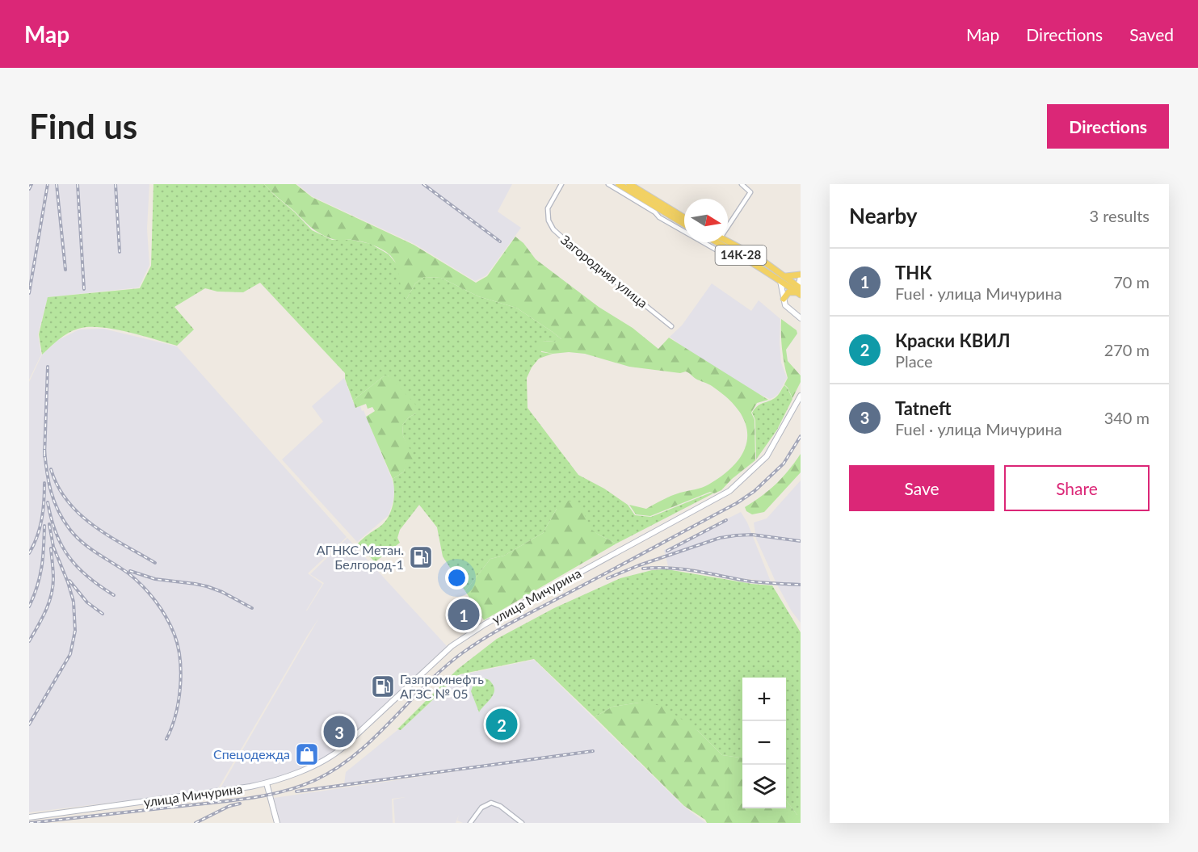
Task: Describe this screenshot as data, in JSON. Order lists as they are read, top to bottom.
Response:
{
  "streets": {
    "main road": ["14К-28", "улица Мичурина"],
    "street": ["Загородняя улица"]
  },
  "places": {
    "fuel station": ["АГНКС Метан. Белгород-1", "Газпромнефть АГЗС № 05"],
    "shop": ["Спецодежда"]
  },
  "north": "right",
  "page": {
    "header": "Map",
    "nav": ["Map", "Directions", "Saved"],
    "buttons": [
      "Directions",
      ["Save", "Share"]
    ],
    "title": "Find us",
    "heading": ["Nearby", "3 results"],
    "list": [
      {
        "mark": "1",
        "name": "ТНК",
        "note": "Fuel · улица Мичурина",
        "value": "70 m"
      },
      {
        "mark": "2",
        "name": "Краски КВИЛ",
        "note": "Place",
        "value": "270 m"
      },
      {
        "mark": "3",
        "name": "Tatneft",
        "note": "Fuel · улица Мичурина",
        "value": "340 m"
      }
    ],
    "pins": ["1", "2", "3"],
    "map_buttons": ["+", "−"]
  }
}
